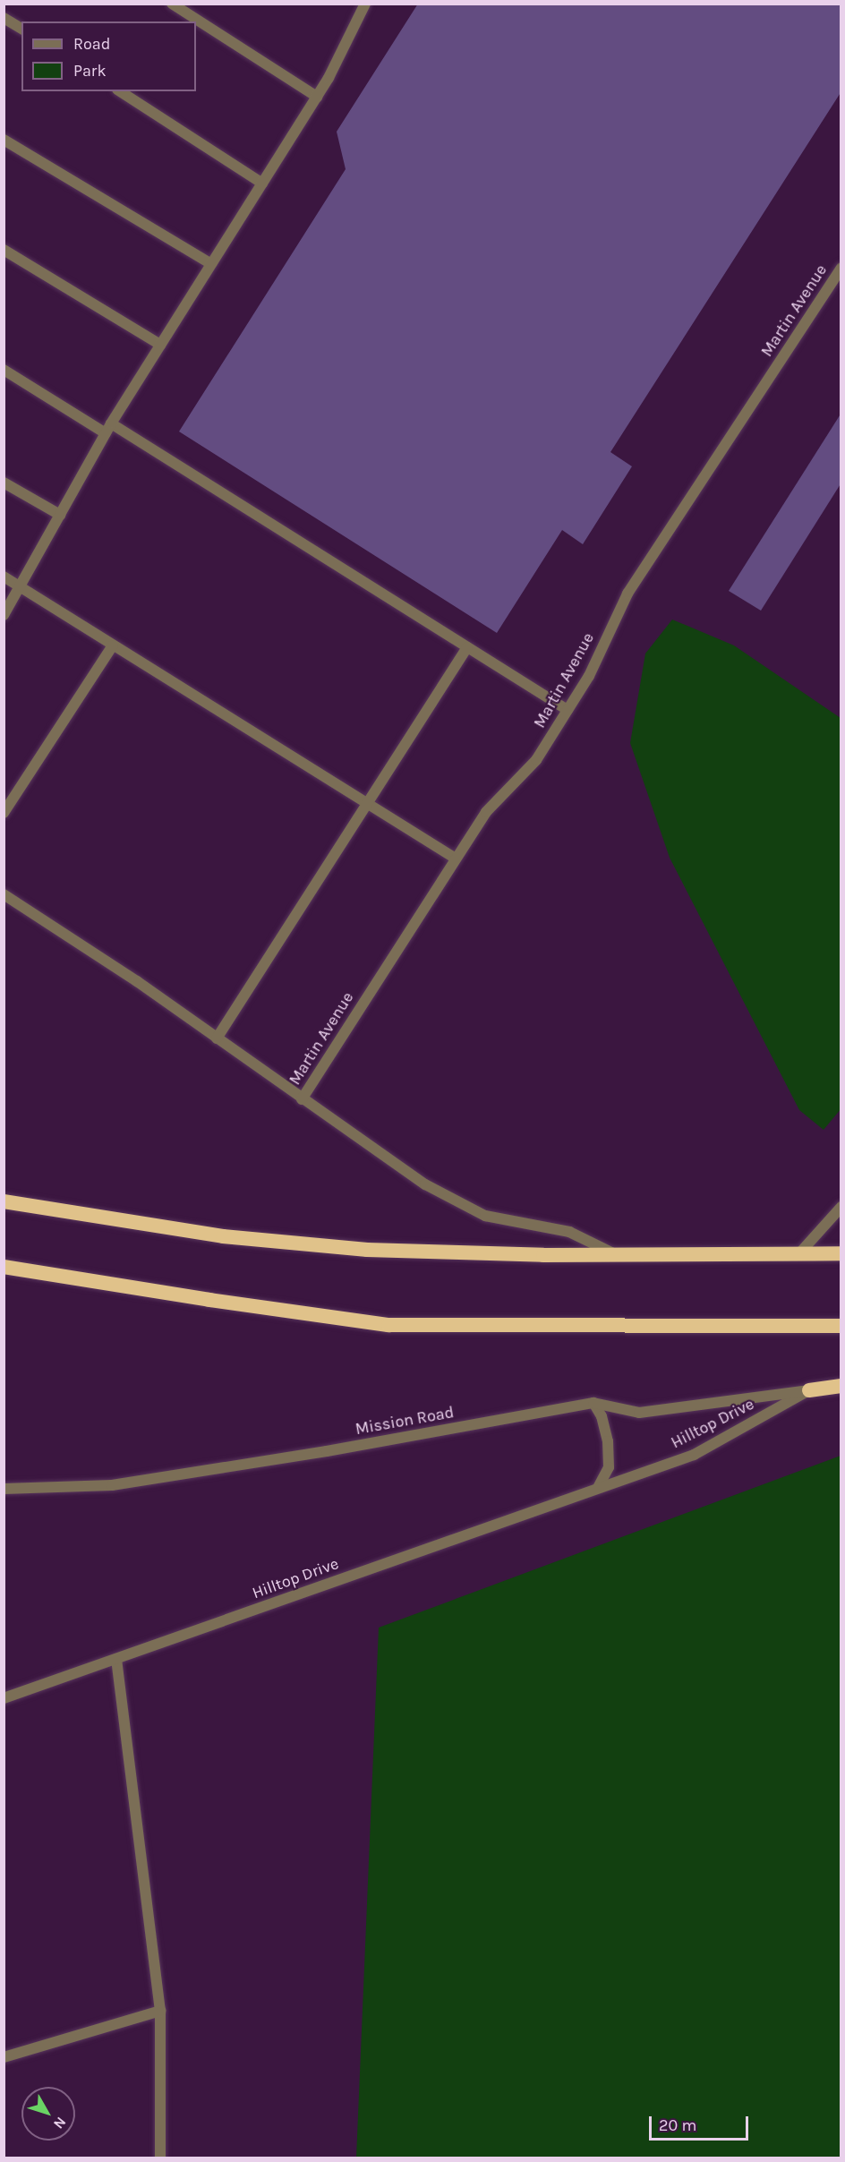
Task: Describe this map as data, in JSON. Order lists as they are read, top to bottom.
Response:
{
  "streets": {
    "street": ["Martin Avenue", "Mission Road", "Hilltop Drive"]
  },
  "crossings": [
    ["Mission Road", "Hilltop Drive"]
  ],
  "legend": ["Road", "Park"],
  "scale_bar": "20 m",
  "north": "bottom right"
}
